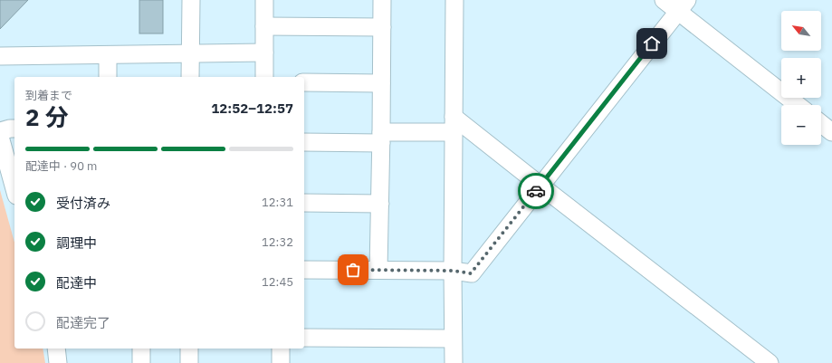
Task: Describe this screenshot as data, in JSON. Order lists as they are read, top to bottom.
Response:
{
  "north": "top left",
  "page": {
    "map_buttons": ["+", "−"],
    "heading": ["2 分", "到着まで", "12:52–12:57"],
    "bar": "配達中 · 90 m",
    "list": [
      ["受付済み", "12:31"],
      ["調理中", "12:32"],
      ["配達中", "12:45"],
      "配達完了"
    ]
  }
}
